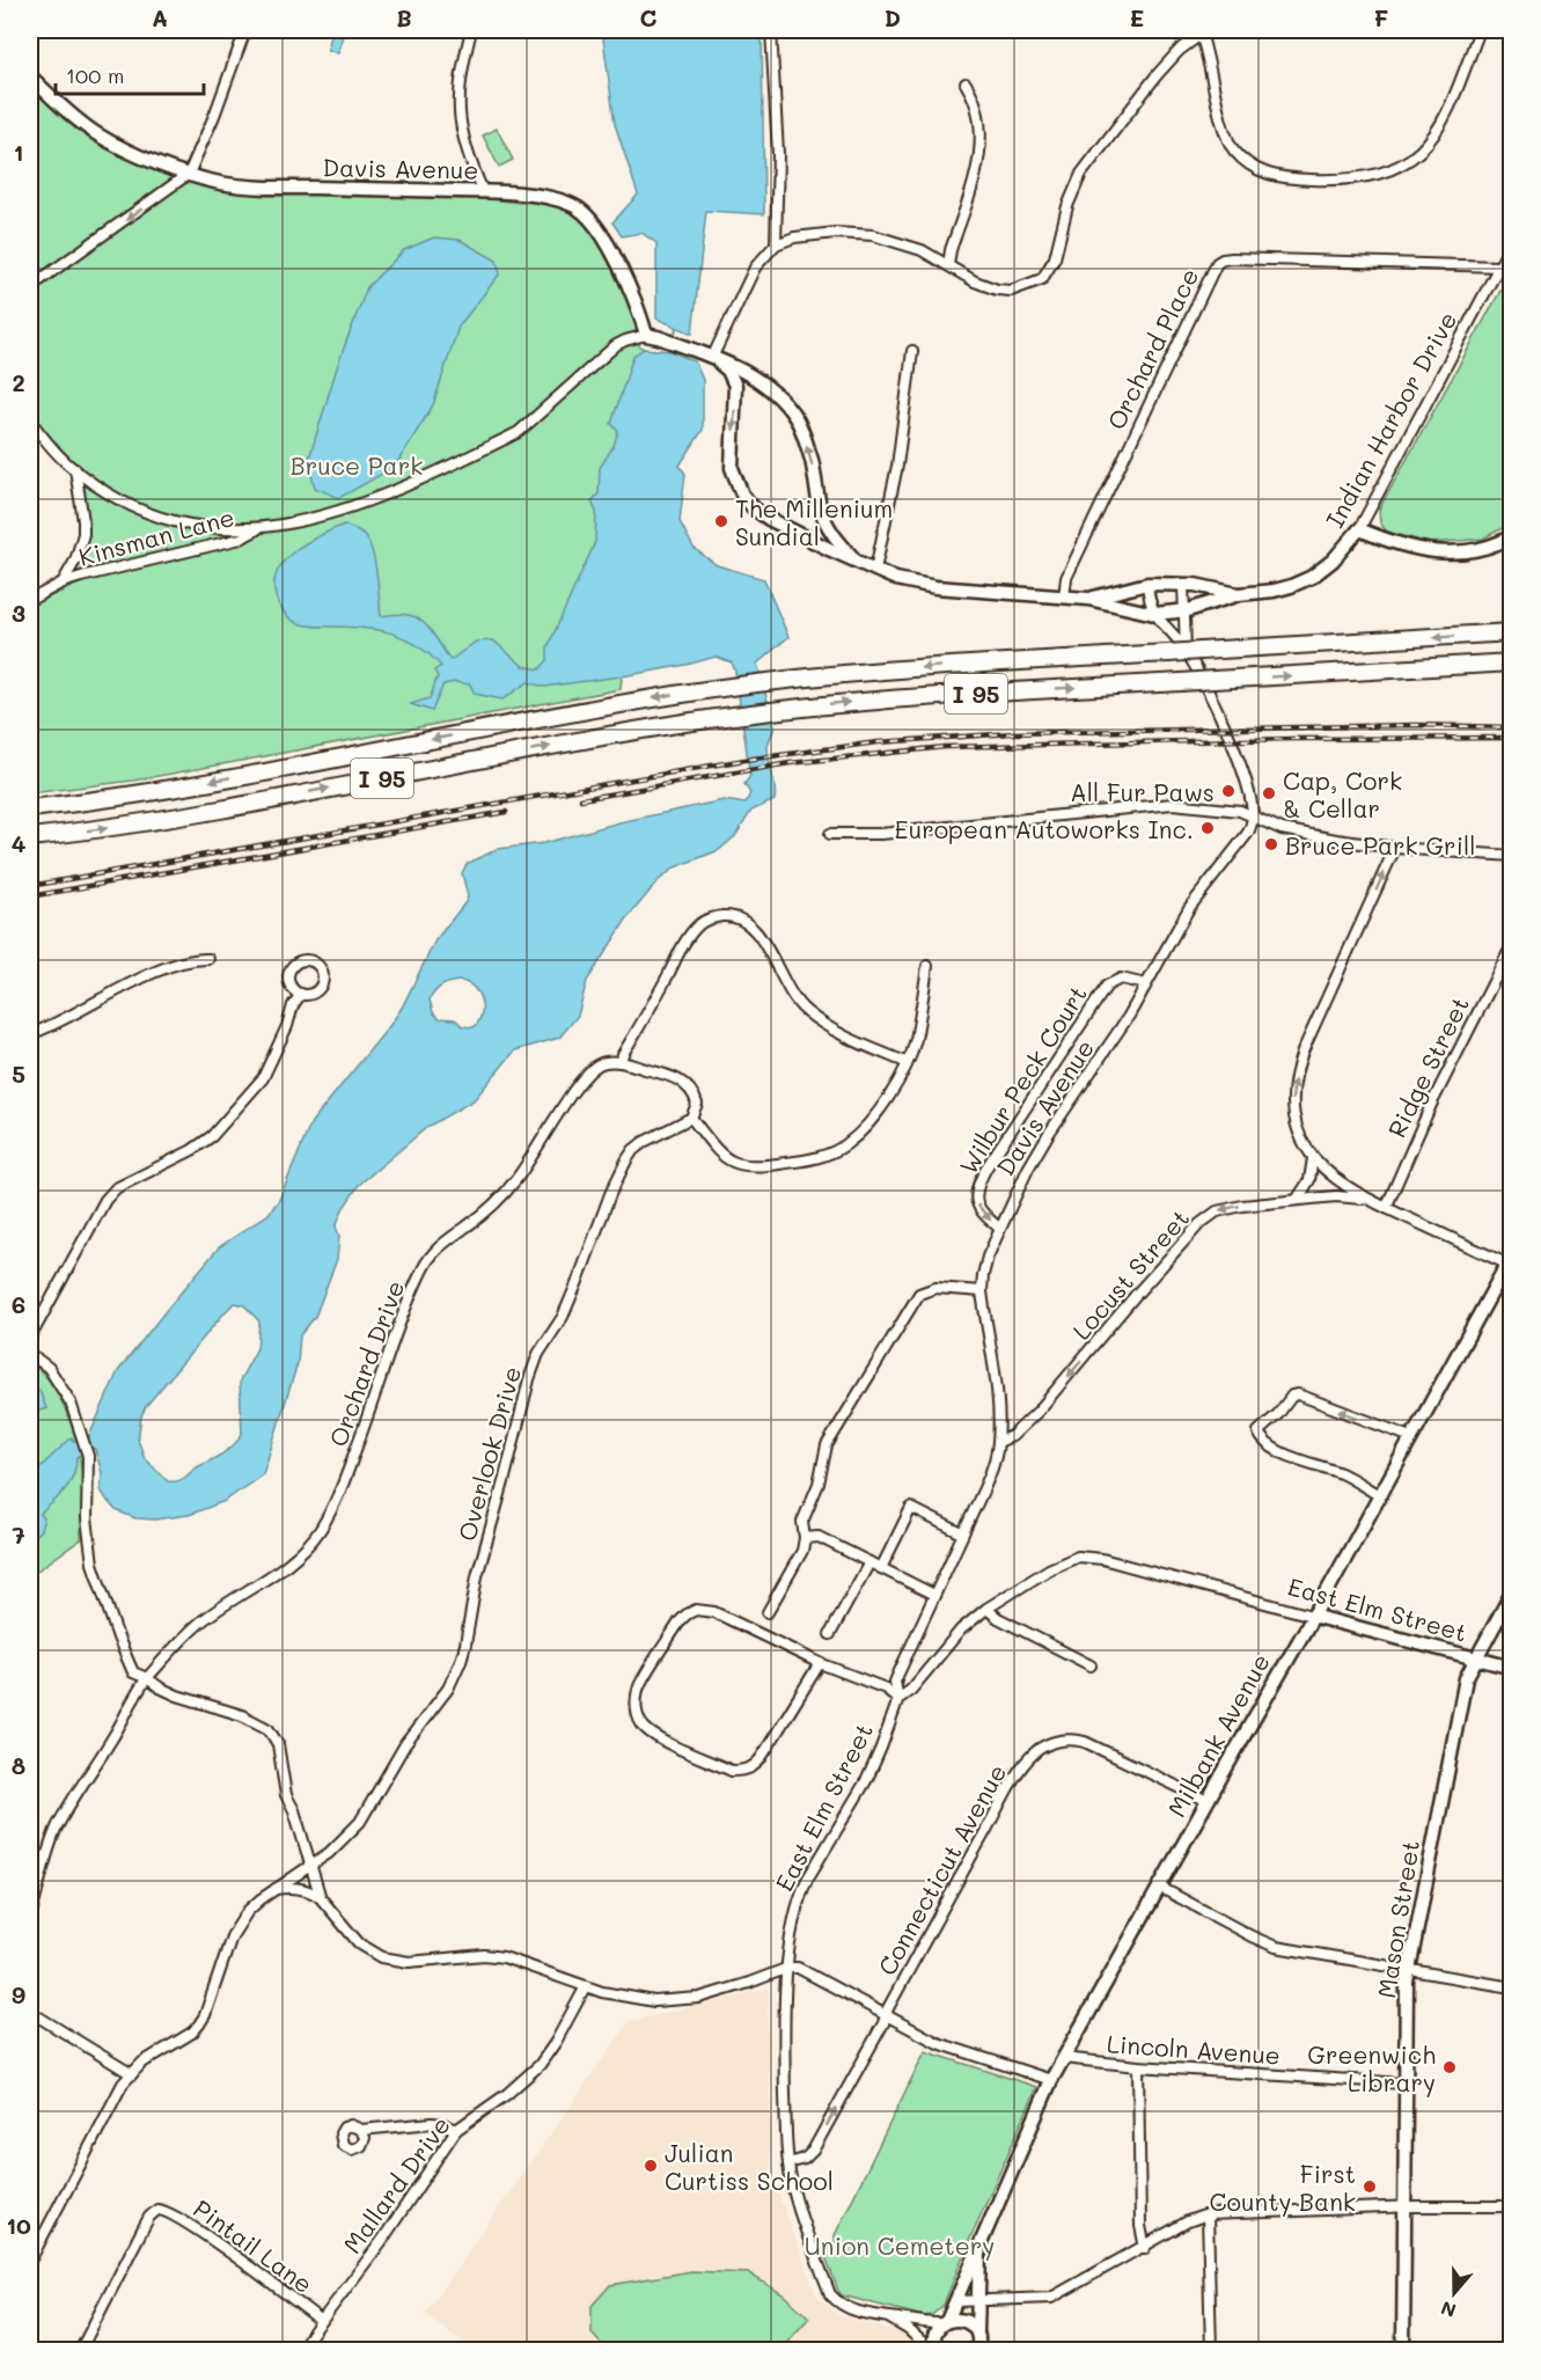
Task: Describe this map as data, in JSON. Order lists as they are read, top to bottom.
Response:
{
  "streets": {
    "highway": ["I 95"],
    "main road": [
      "Davis Avenue",
      "Indian Harbor Drive",
      "East Elm Street",
      "Milbank Avenue",
      "Mason Street"
    ],
    "street": [
      "Orchard Place",
      "Kinsman Lane",
      "Ridge Street",
      "Wilbur Peck Court",
      "Locust Street",
      "Orchard Drive",
      "Overlook Drive",
      "Connecticut Avenue",
      "Lincoln Avenue",
      "Mallard Drive",
      "Pintail Lane"
    ]
  },
  "crossings": [
    ["Davis Avenue", "Wilbur Peck Court"],
    ["Davis Avenue", "Locust Street"],
    ["Davis Avenue", "East Elm Street"],
    ["Orchard Place", "Indian Harbor Drive"],
    ["East Elm Street", "Milbank Avenue"],
    ["East Elm Street", "Connecticut Avenue"],
    ["East Elm Street", "Mason Street"],
    ["Milbank Avenue", "Connecticut Avenue"],
    ["Milbank Avenue", "Lincoln Avenue"],
    ["Mason Street", "Lincoln Avenue"],
    ["Mallard Drive", "Pintail Lane"]
  ],
  "one_way": ["Wilbur Peck Court", "Locust Street"],
  "parks": ["Bruce Park", "Union Cemetery"],
  "places": [
    "The Millenium Sundial",
    "All Fur Paws",
    "Cap, Cork & Cellar",
    "European Autoworks Inc.",
    "Bruce Park Grill",
    "Greenwich Library",
    "Julian Curtiss School",
    "First County Bank"
  ],
  "scale_bar": "100 m",
  "north": "bottom",
  "grid": {
    "columns": [
      "A",
      "B",
      "C",
      "D",
      "E",
      "F"
    ],
    "rows": [
      "1",
      "2",
      "3",
      "4",
      "5",
      "6",
      "7",
      "8",
      "9",
      "10"
    ]
  }
}
